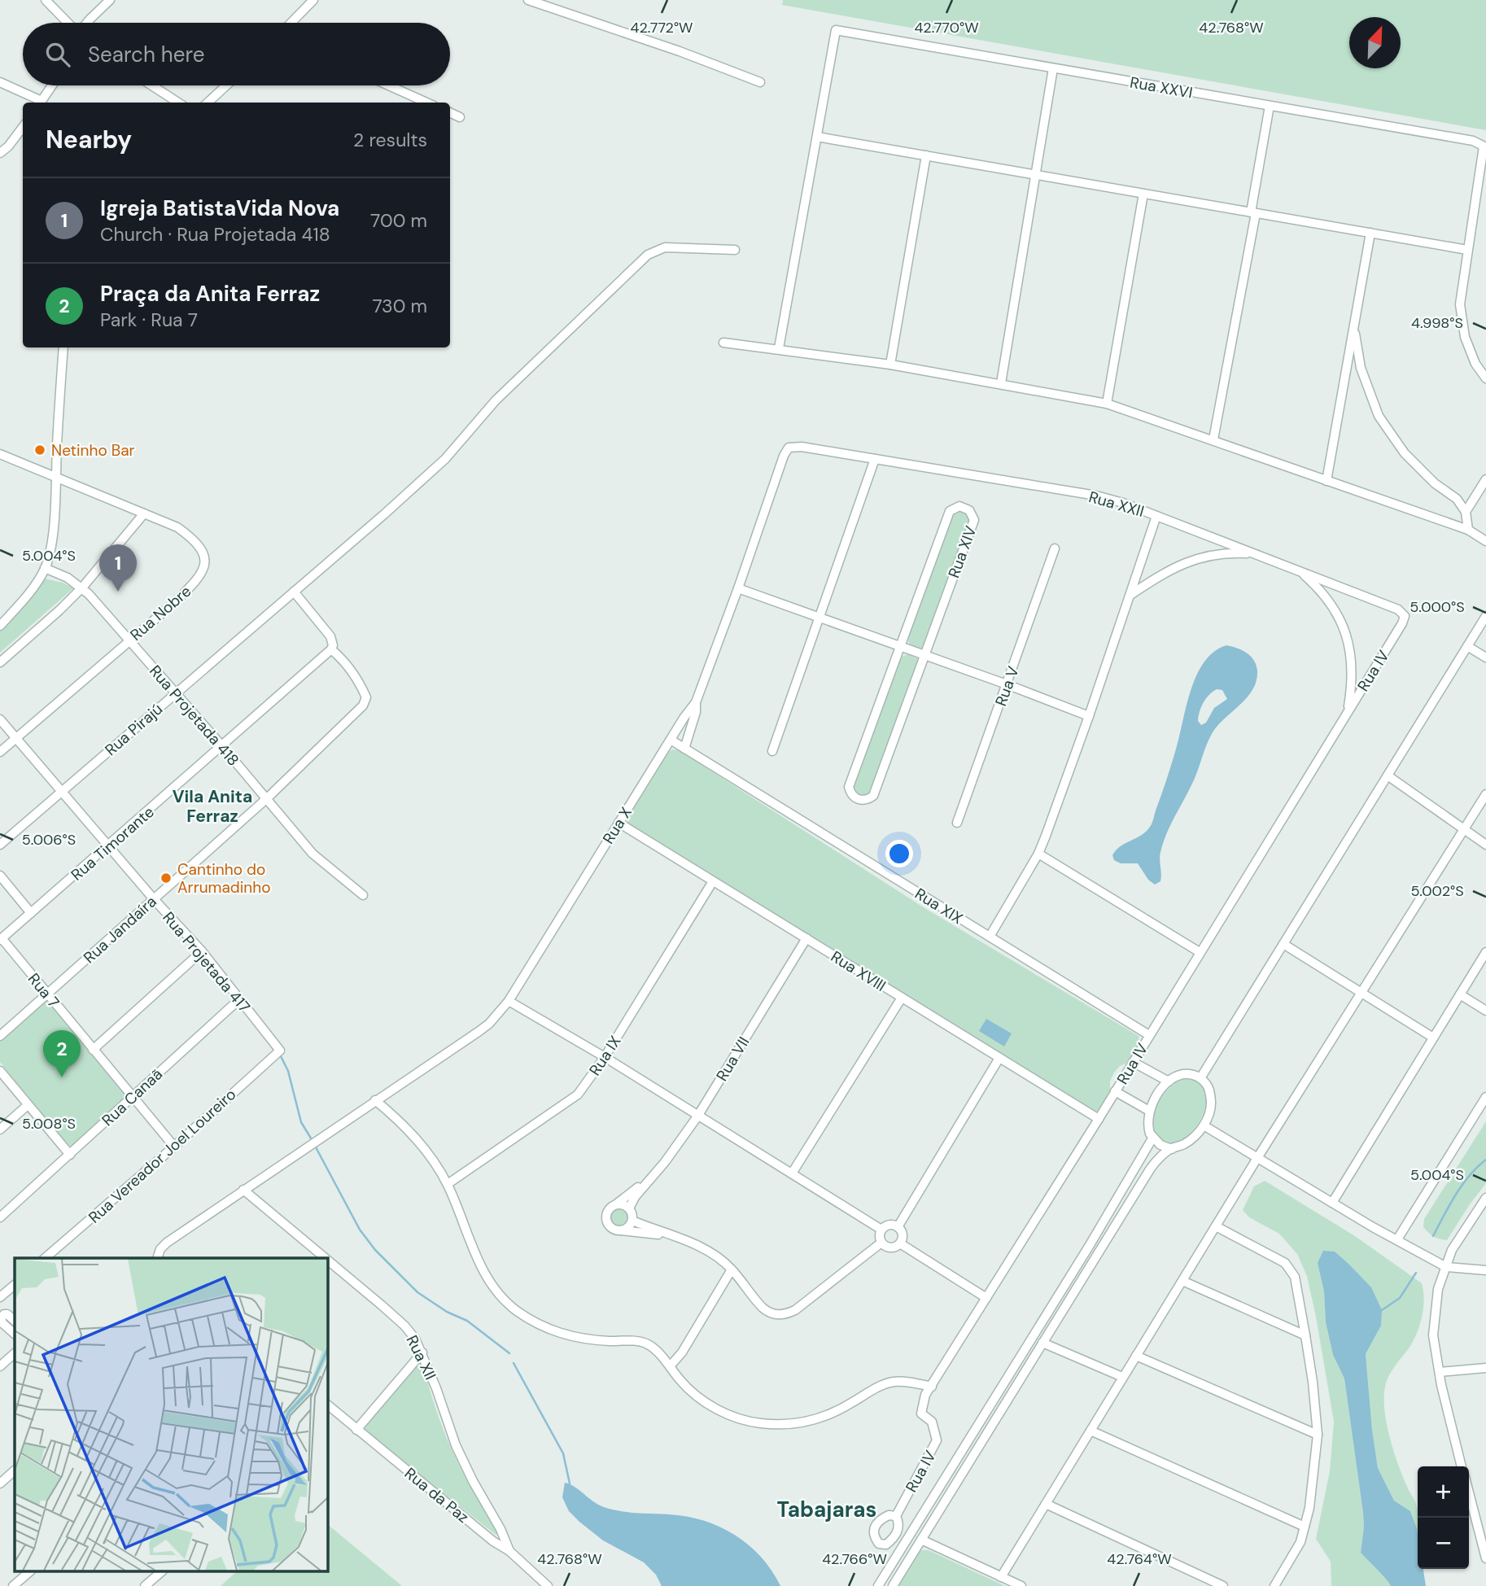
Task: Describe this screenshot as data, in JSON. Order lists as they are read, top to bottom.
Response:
{
  "streets": {
    "street": [
      "Rua XXVI",
      "Rua XXII",
      "Rua XIV",
      "Rua Nobre",
      "Rua IV",
      "Rua V",
      "Rua Projetada 418",
      "Rua Pirajú",
      "Rua X",
      "Rua Timorante",
      "Rua XIX",
      "Rua Jandaíra",
      "Rua Projetada 417",
      "Rua XVIII",
      "Rua 7",
      "Rua IX",
      "Rua VII",
      "Rua Canaã",
      "Rua Vereador Joel Loureiro",
      "Rua XII",
      "Rua da Paz"
    ]
  },
  "crossings": [
    ["Rua XXII", "Rua IV"],
    ["Rua XXII", "Rua X"],
    ["Rua Nobre", "Rua Projetada 418"],
    ["Rua Nobre", "Rua Projetada 417"],
    ["Rua IV", "Rua XIX"],
    ["Rua IV", "Rua XVIII"],
    ["Rua Projetada 418", "Rua Pirajú"],
    ["Rua Projetada 418", "Rua Timorante"],
    ["Rua Projetada 418", "Rua Jandaíra"],
    ["Rua Pirajú", "Rua Projetada 417"],
    ["Rua X", "Rua XIX"],
    ["Rua X", "Rua XVIII"],
    ["Rua X", "Rua XII"],
    ["Rua Timorante", "Rua Jandaíra"],
    ["Rua Timorante", "Rua Projetada 417"],
    ["Rua Timorante", "Rua 7"],
    ["Rua Jandaíra", "Rua Projetada 417"],
    ["Rua Jandaíra", "Rua 7"],
    ["Rua Projetada 417", "Rua Canaã"],
    ["Rua Projetada 417", "Rua Vereador Joel Loureiro"],
    ["Rua XVIII", "Rua IX"],
    ["Rua XVIII", "Rua VII"],
    ["Rua 7", "Rua Canaã"],
    ["Rua 7", "Rua Vereador Joel Loureiro"],
    ["Rua XII", "Rua da Paz"]
  ],
  "districts": ["Vila Anita Ferraz", "Tabajaras"],
  "places": ["Netinho Bar", "Cantinho do Arrumadinho"],
  "north": "top right",
  "page": {
    "search": "Search here",
    "heading": ["Nearby", "2 results"],
    "list": [
      {
        "mark": "1",
        "name": "Igreja BatistaVida Nova",
        "note": "Church · Rua Projetada 418",
        "value": "700 m"
      },
      {
        "mark": "2",
        "name": "Praça da Anita Ferraz",
        "note": "Park · Rua 7",
        "value": "730 m"
      }
    ],
    "pins": ["1", "2"],
    "map_buttons": ["+", "−"]
  },
  "coordinates": [
    "42.772°W",
    "42.770°W",
    "42.768°W",
    "4.998°S",
    "5.004°S",
    "5.000°S",
    "5.006°S",
    "5.002°S",
    "5.008°S",
    "42.766°W",
    "42.764°W"
  ]
}
